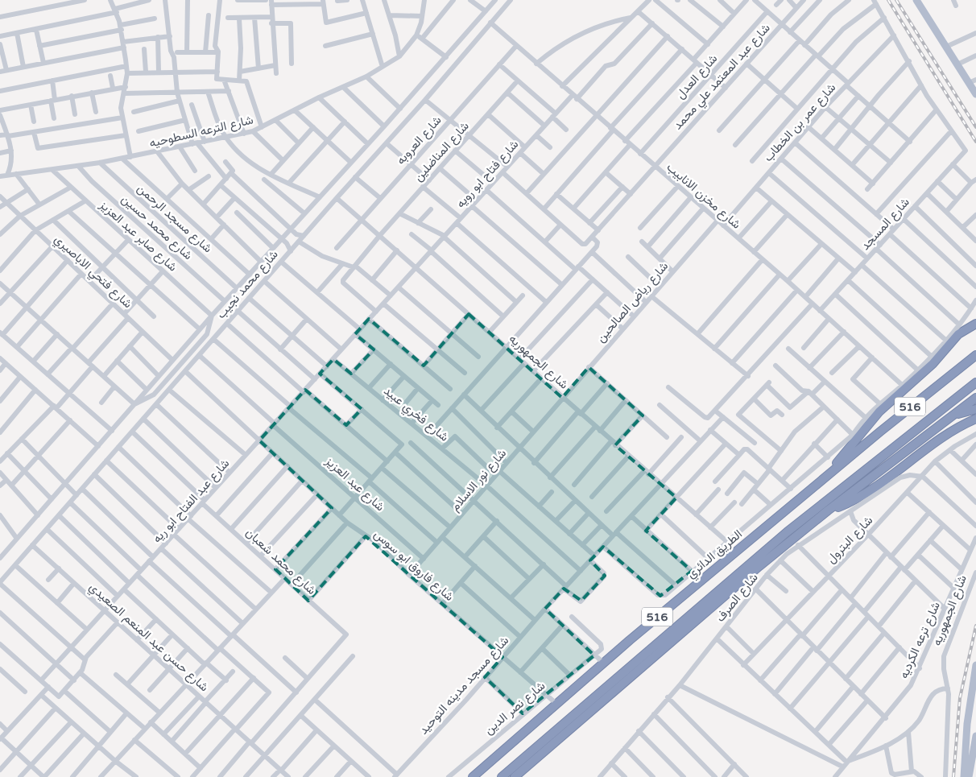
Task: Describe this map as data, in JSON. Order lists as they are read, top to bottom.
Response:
{
  "streets": {
    "highway": ["516", "الطريق الدائري"],
    "street": [
      "شارع العدل",
      "شارع عبد المعتمد علي محمد",
      "شارع عمر بن الخطاب",
      "شارع الترعه السطوحيه",
      "شارع العروبه",
      "شارع المناضلين",
      "شارع فتاح ابو رويه",
      "شارع مخزن الانابيب",
      "شارع مسجد الرحمن",
      "شارع المسجد",
      "شارع محمد حسين",
      "شارع صابر عبد العزيز",
      "شارع فتحي الاباصيري",
      "شارع محمد نجيب",
      "شارع رياض الصالحين",
      "شارع الجمهوريه",
      "شارع فخري عبيد",
      "شارع نور الاسلام",
      "شارع عبد العزيز",
      "شارع عبد الفتاح ابو ريه",
      "شارع البترول",
      "شارع محمد شعبان",
      "شارع فاروق ابو سوس",
      "شارع الصرف",
      "شارع حسن عبد المنعم الصعيدي",
      "شارع ترعه الكرديه",
      "شارع مسجد مدينه التوحيد",
      "شارع نصر الدين"
    ]
  },
  "crossings": [
    ["شارع العدل", "شارع مخزن الانابيب"],
    ["شارع عبد المعتمد علي محمد", "شارع مخزن الانابيب"],
    ["شارع عمر بن الخطاب", "شارع مخزن الانابيب"],
    ["شارع الترعه السطوحيه", "شارع مسجد الرحمن"],
    ["شارع الترعه السطوحيه", "شارع محمد حسين"],
    ["شارع الترعه السطوحيه", "شارع صابر عبد العزيز"],
    ["شارع العروبه", "شارع مخزن الانابيب"],
    ["شارع العروبه", "شارع الجمهوريه"],
    ["شارع المناضلين", "شارع الجمهوريه"],
    ["شارع المناضلين", "شارع عبد الفتاح ابو ريه"],
    ["شارع فتاح ابو رويه", "شارع مخزن الانابيب"],
    ["شارع فتاح ابو رويه", "شارع الجمهوريه"],
    ["شارع فتاح ابو رويه", "شارع عبد الفتاح ابو ريه"],
    ["شارع مخزن الانابيب", "شارع المسجد"],
    ["شارع مخزن الانابيب", "شارع محمد نجيب"],
    ["شارع مخزن الانابيب", "شارع رياض الصالحين"],
    ["شارع مسجد الرحمن", "شارع محمد نجيب"],
    ["شارع محمد حسين", "شارع محمد نجيب"],
    ["شارع صابر عبد العزيز", "شارع محمد نجيب"],
    ["شارع فتحي الاباصيري", "شارع محمد نجيب"],
    ["شارع محمد نجيب", "شارع الجمهوريه"],
    ["شارع محمد نجيب", "شارع عبد العزيز"],
    ["شارع محمد نجيب", "شارع محمد شعبان"],
    ["شارع محمد نجيب", "شارع فاروق ابو سوس"],
    ["شارع محمد نجيب", "شارع حسن عبد المنعم الصعيدي"],
    ["شارع رياض الصالحين", "شارع الجمهوريه"],
    ["شارع رياض الصالحين", "شارع نور الاسلام"],
    ["شارع الجمهوريه", "شارع نور الاسلام"],
    ["شارع الجمهوريه", "شارع مسجد مدينه التوحيد"],
    ["شارع فخري عبيد", "شارع نور الاسلام"],
    ["شارع فخري عبيد", "شارع عبد الفتاح ابو ريه"],
    ["شارع فخري عبيد", "شارع مسجد مدينه التوحيد"],
    ["شارع نور الاسلام", "شارع عبد العزيز"],
    ["شارع نور الاسلام", "شارع فاروق ابو سوس"],
    ["شارع عبد العزيز", "شارع عبد الفتاح ابو ريه"],
    ["شارع عبد الفتاح ابو ريه", "شارع محمد شعبان"],
    ["شارع عبد الفتاح ابو ريه", "شارع فاروق ابو سوس"],
    ["شارع عبد الفتاح ابو ريه", "شارع حسن عبد المنعم الصعيدي"],
    ["شارع البترول", "شارع الصرف"],
    ["الطريق الدائري", "شارع فاروق ابو سوس"],
    ["شارع فاروق ابو سوس", "شارع مسجد مدينه التوحيد"],
    ["شارع فاروق ابو سوس", "شارع نصر الدين"]
  ]
}
